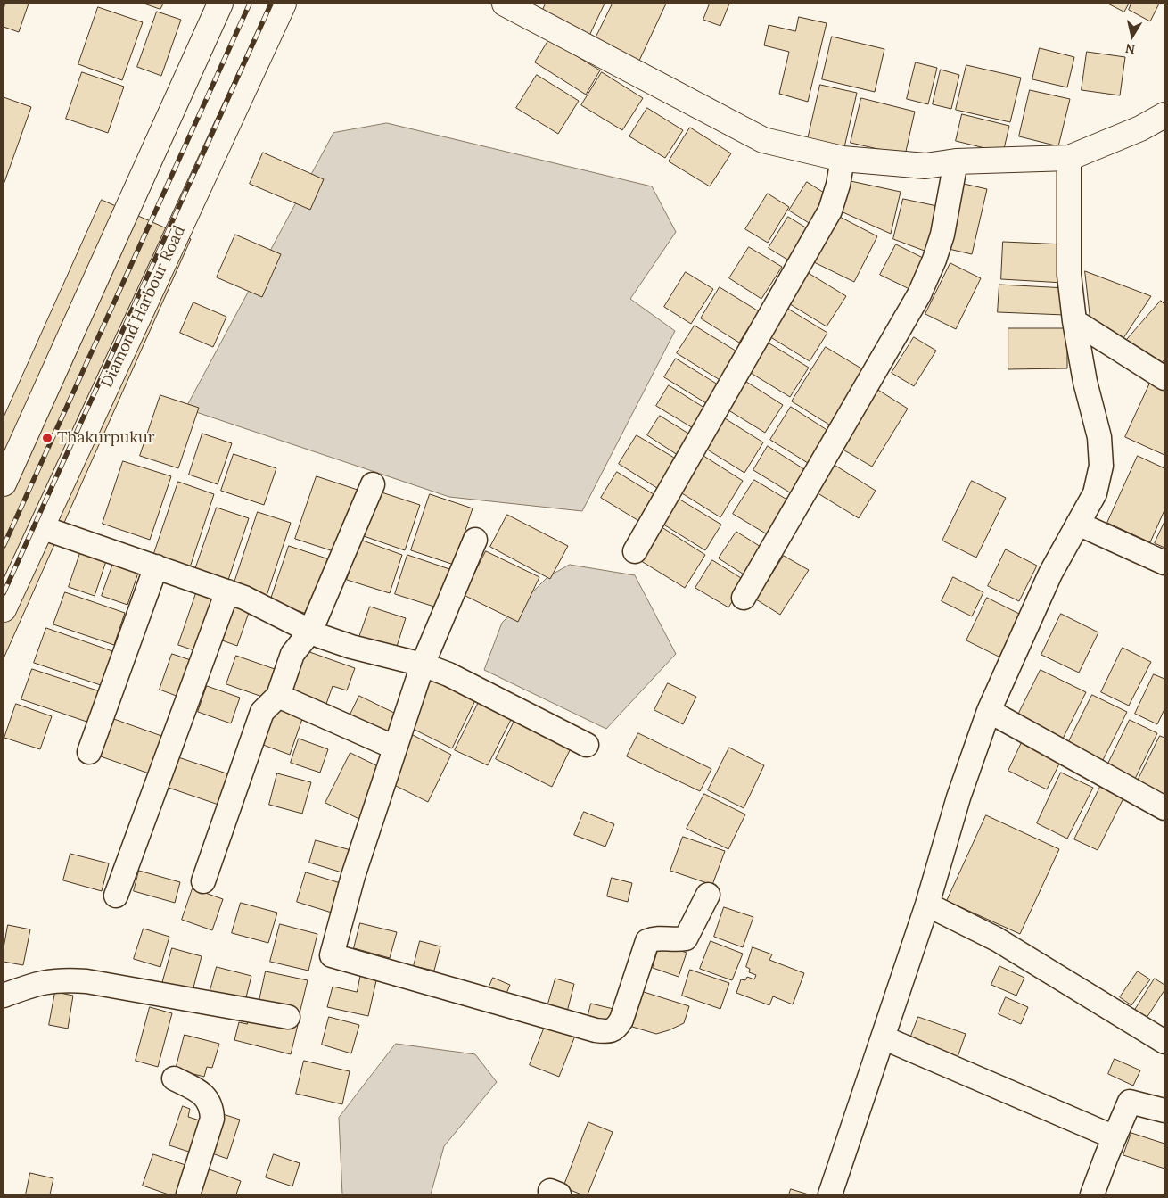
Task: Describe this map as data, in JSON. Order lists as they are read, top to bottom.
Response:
{
  "streets": {
    "main road": ["Diamond Harbour Road"]
  },
  "places": ["Thakurpukur"],
  "north": "bottom"
}
